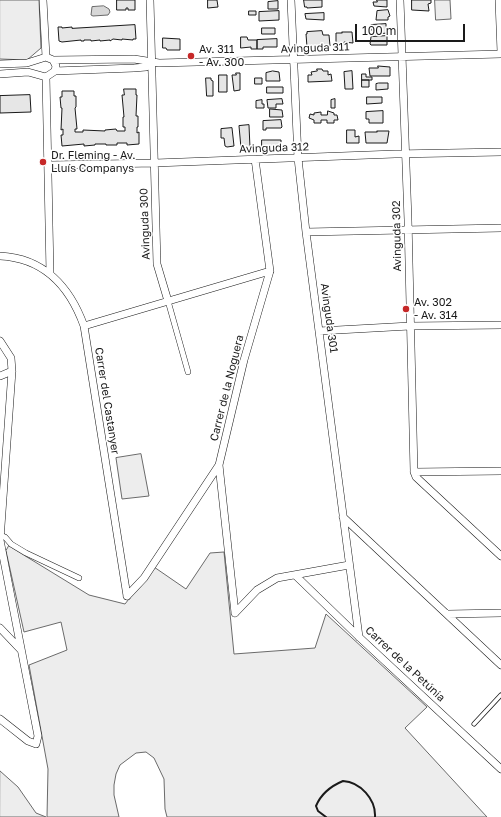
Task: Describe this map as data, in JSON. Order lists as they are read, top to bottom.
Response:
{
  "streets": {
    "street": [
      "Avinguda 311",
      "Avinguda 312",
      "Avinguda 300",
      "Avinguda 302",
      "Avinguda 301",
      "Carrer de la Noguera",
      "Carrer del Castanyer",
      "Carrer de la Petúnia"
    ]
  },
  "crossings": [
    ["Avinguda 311", "Avinguda 300"],
    ["Avinguda 311", "Avinguda 302"],
    ["Avinguda 311", "Avinguda 301"],
    ["Avinguda 312", "Avinguda 300"],
    ["Avinguda 312", "Avinguda 302"],
    ["Avinguda 312", "Avinguda 301"],
    ["Avinguda 312", "Carrer de la Noguera"],
    ["Avinguda 301", "Carrer de la Petúnia"],
    ["Carrer de la Noguera", "Carrer del Castanyer"]
  ],
  "places": ["Av. 311 - Av. 300", "Dr. Fleming - Av. Lluís Companys", "Av. 302 - Av. 314"],
  "scale_bar": "100 m"
}
